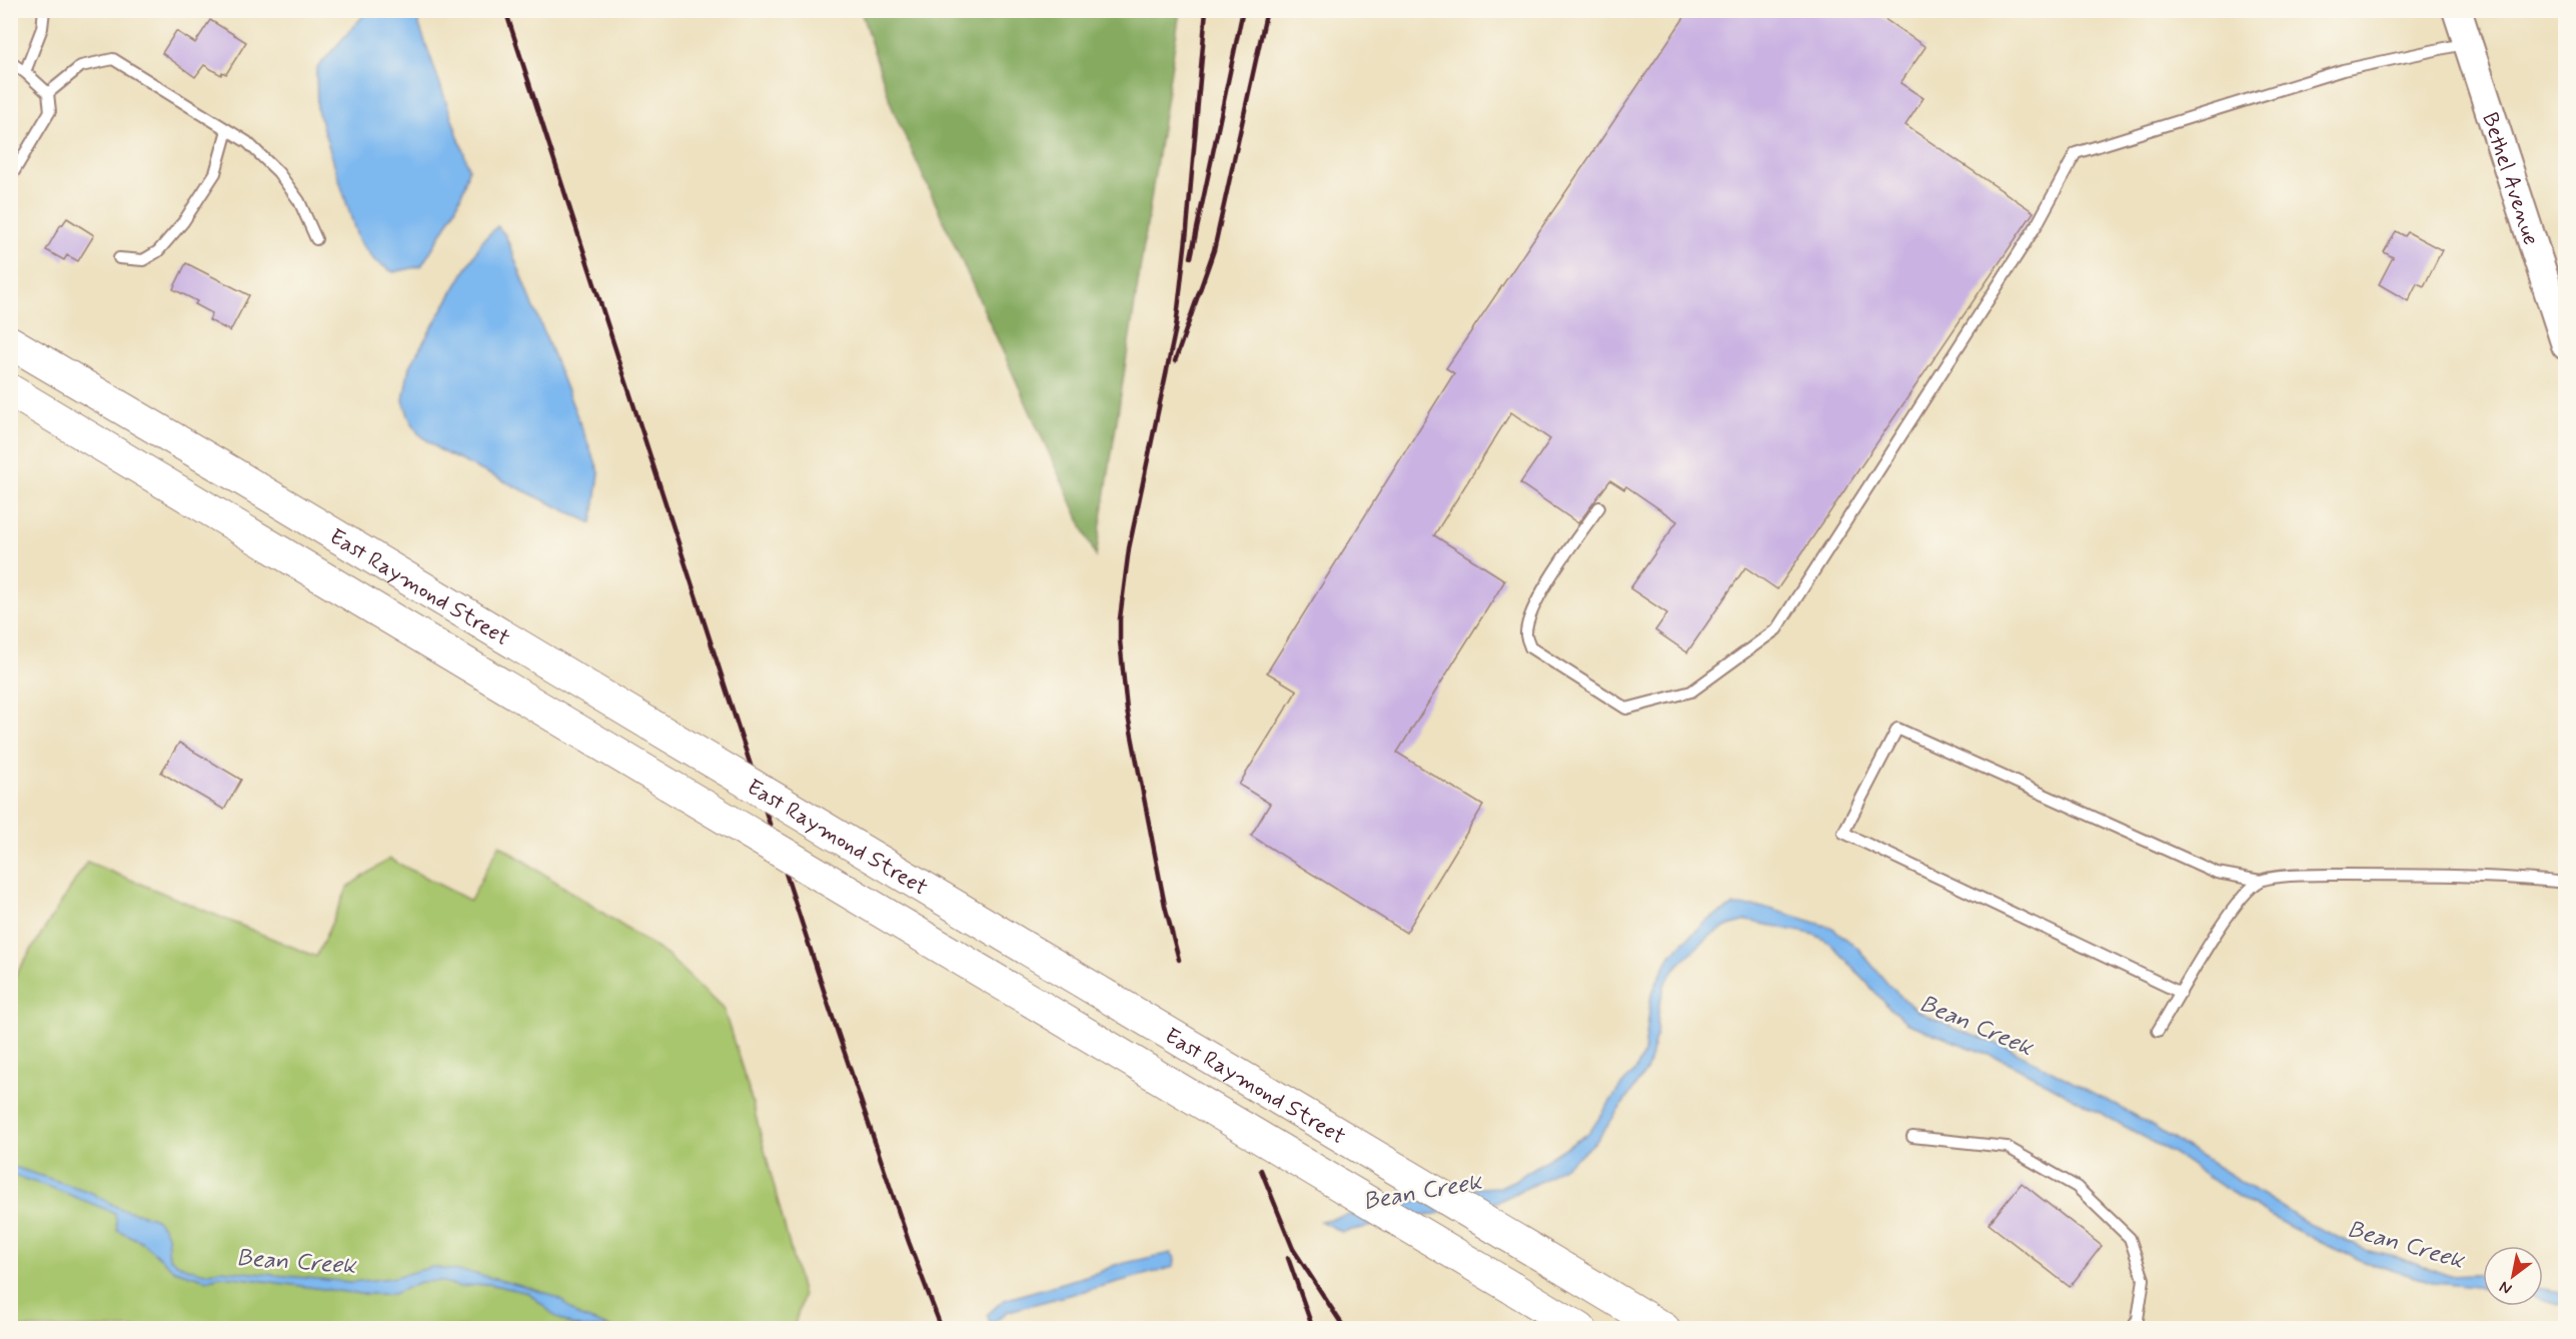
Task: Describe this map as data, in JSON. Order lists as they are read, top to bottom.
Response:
{
  "streets": {
    "main road": ["East Raymond Street"],
    "street": ["Bethel Avenue"]
  },
  "water": ["Bean Creek"],
  "north": "bottom left"
}
